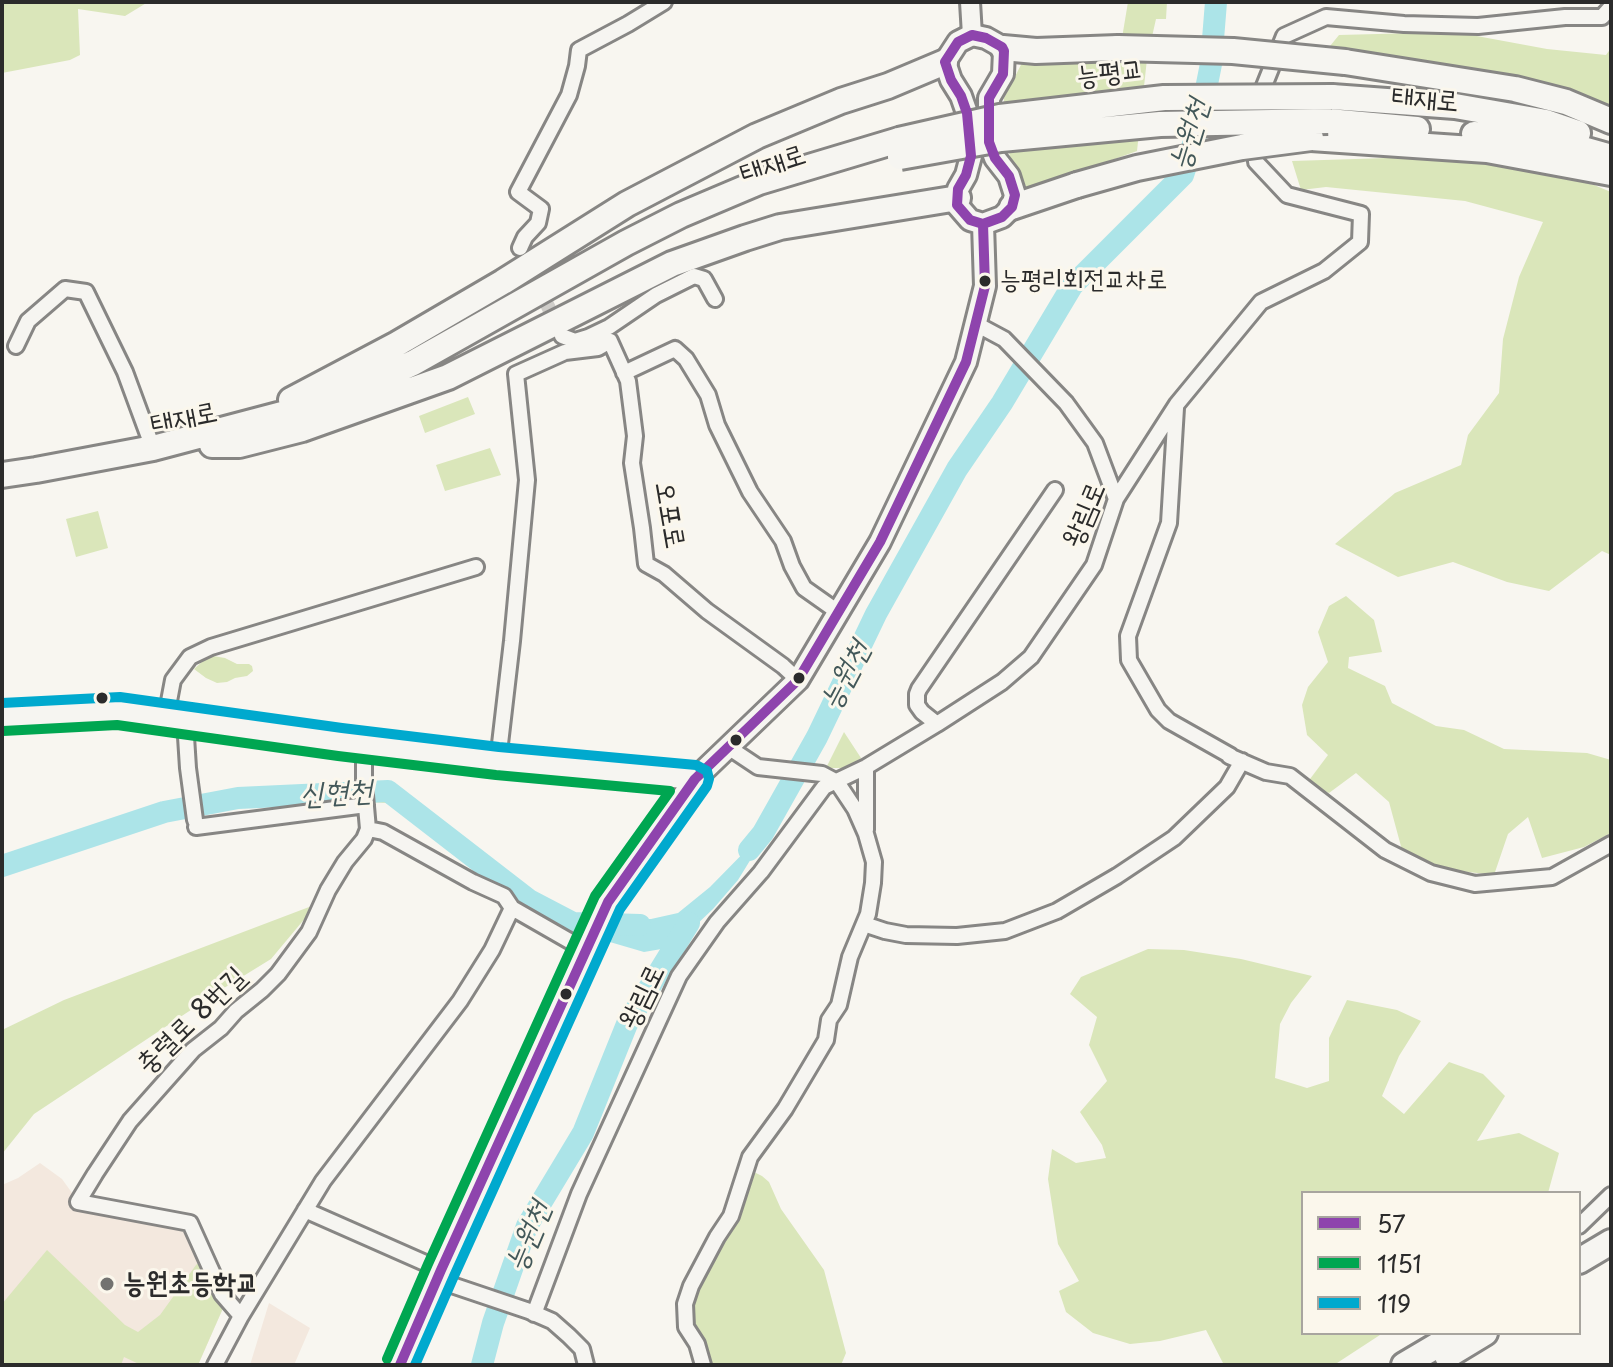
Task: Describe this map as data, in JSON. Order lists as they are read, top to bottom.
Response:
{
  "streets": {
    "highway": ["능평교", "태재로"],
    "street": ["오포로", "왕림로", "충렬로 8번길"]
  },
  "crossings": [
    ["능평교", "태재로"]
  ],
  "water": ["능원천", "신현천"],
  "places": ["능평리회전교차로", "능원초등학교"],
  "lines": ["transit line 57", "transit line 119", "transit line 1151"],
  "legend": ["57", "1151", "119"]
}
